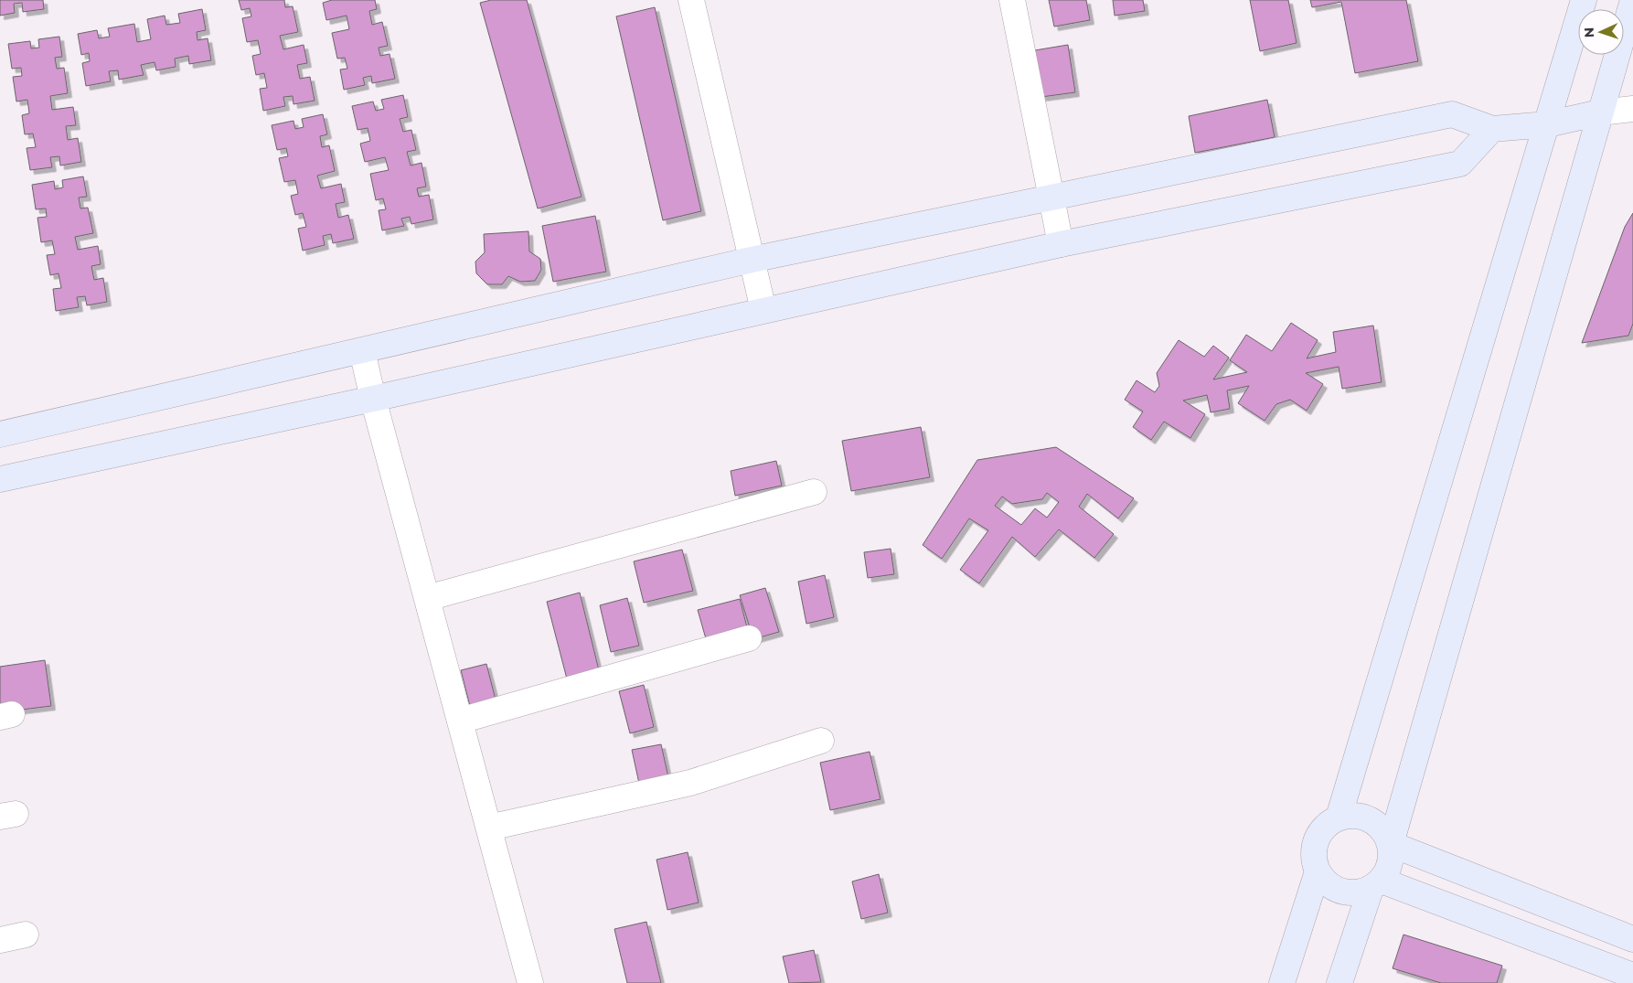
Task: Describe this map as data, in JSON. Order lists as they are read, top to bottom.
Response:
{
  "north": "left"
}
